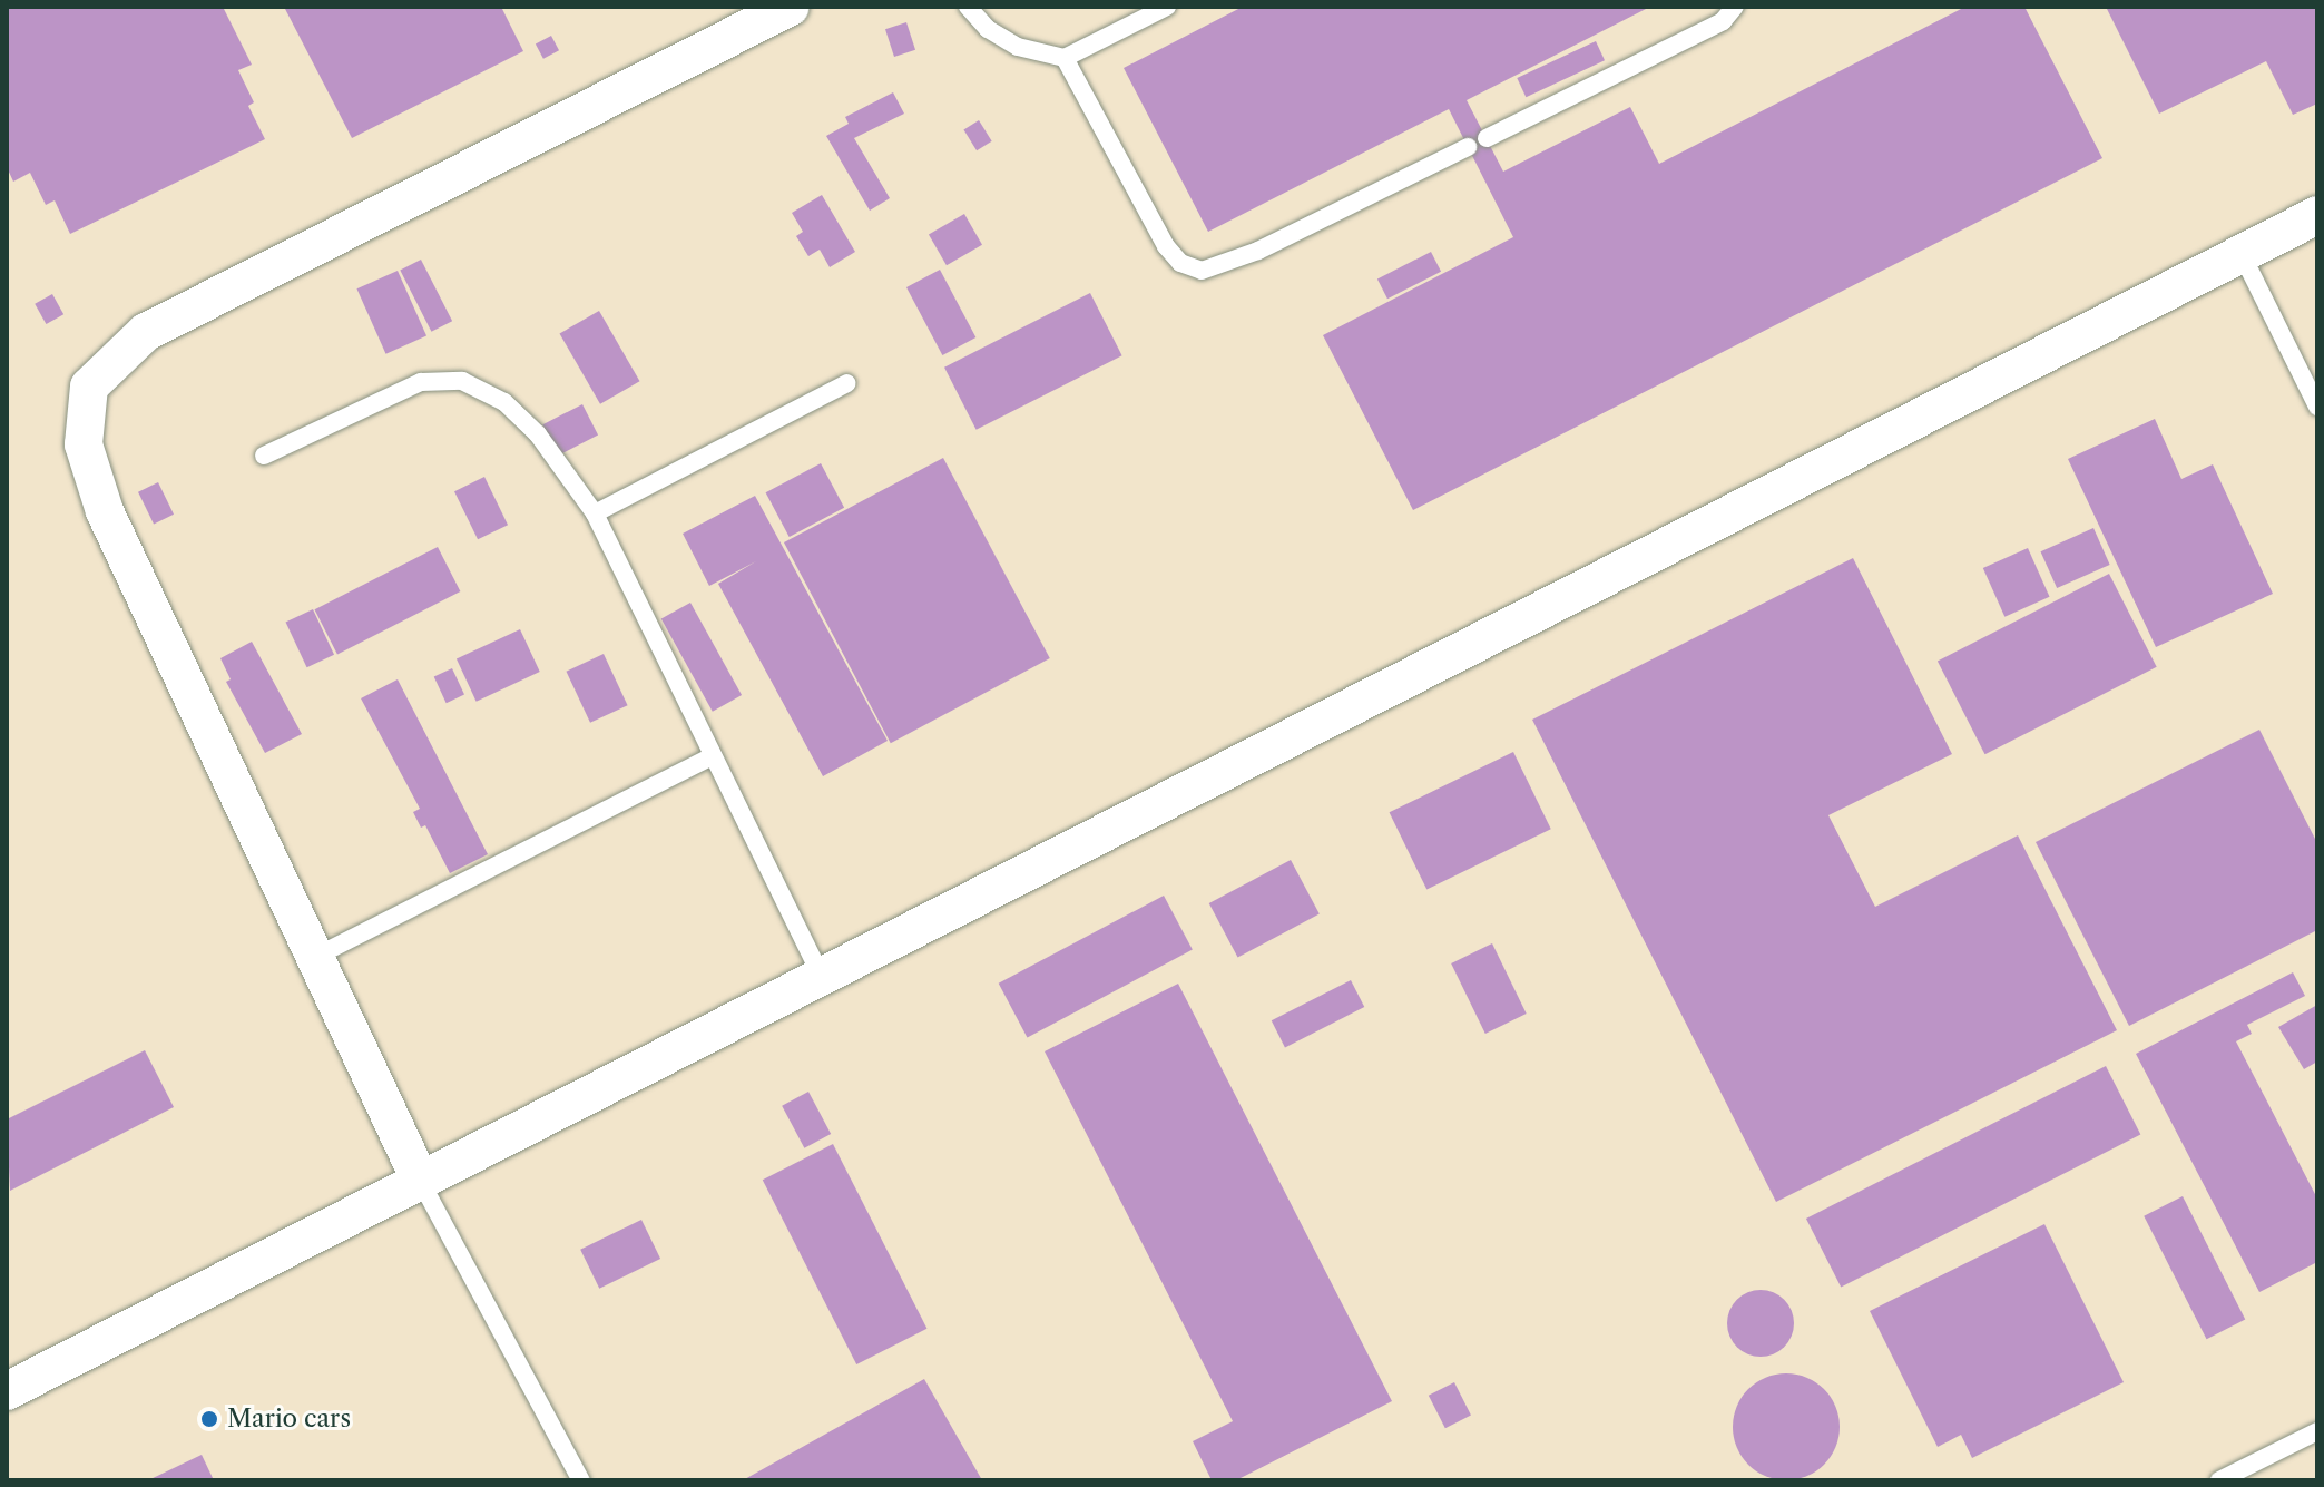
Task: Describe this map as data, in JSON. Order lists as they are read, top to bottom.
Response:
{
  "places": ["Mario cars"]
}
